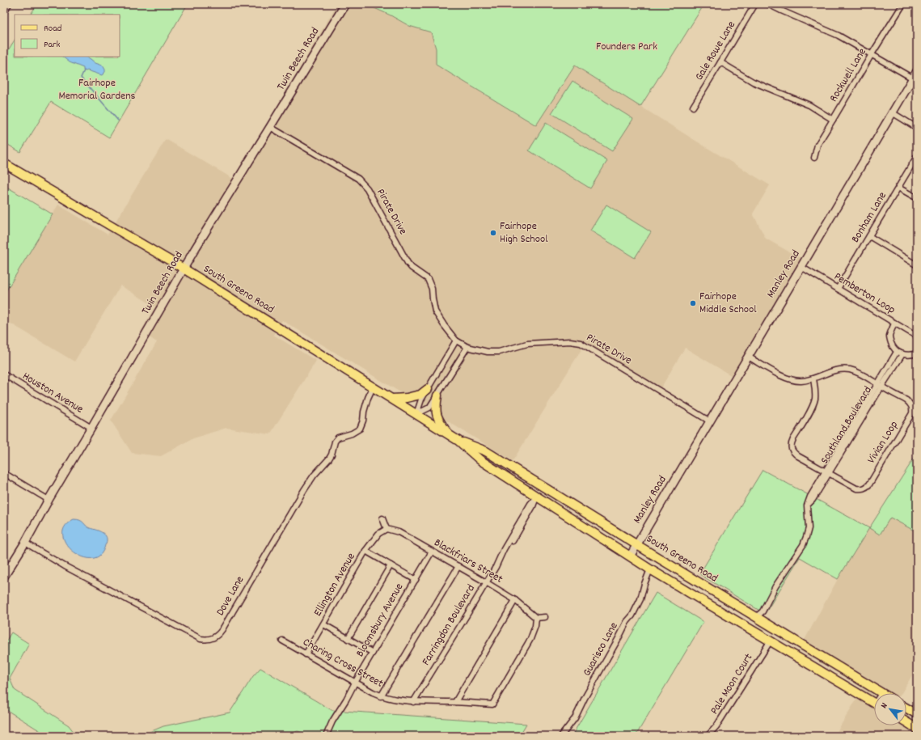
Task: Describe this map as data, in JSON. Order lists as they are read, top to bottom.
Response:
{
  "streets": {
    "main road": ["South Greeno Road"],
    "street": [
      "Gale Rowe Lane",
      "Twin Beech Road",
      "Rockwell Lane",
      "Pirate Drive",
      "Bonham Lane",
      "Manley Road",
      "Pemberton Loop",
      "Houston Avenue",
      "Southland Boulevard",
      "Vivian Loop",
      "Blackfriars Street",
      "Ellington Avenue",
      "Dove Lane",
      "Bloomsbury Avenue",
      "Farringdon Boulevard",
      "Guarisco Lane",
      "Charing Cross Street",
      "Pale Moon Court"
    ]
  },
  "crossings": [
    ["Twin Beech Road", "Pirate Drive"],
    ["Twin Beech Road", "South Greeno Road"],
    ["Twin Beech Road", "Houston Avenue"],
    ["Twin Beech Road", "Dove Lane"],
    ["Pirate Drive", "Manley Road"],
    ["Bonham Lane", "Pemberton Loop"],
    ["Manley Road", "South Greeno Road"],
    ["Manley Road", "Pemberton Loop"],
    ["South Greeno Road", "Southland Boulevard"],
    ["South Greeno Road", "Dove Lane"],
    ["South Greeno Road", "Farringdon Boulevard"],
    ["South Greeno Road", "Guarisco Lane"],
    ["South Greeno Road", "Pale Moon Court"],
    ["Southland Boulevard", "Vivian Loop"],
    ["Blackfriars Street", "Ellington Avenue"],
    ["Blackfriars Street", "Bloomsbury Avenue"],
    ["Blackfriars Street", "Farringdon Boulevard"],
    ["Blackfriars Street", "Charing Cross Street"],
    ["Ellington Avenue", "Charing Cross Street"],
    ["Bloomsbury Avenue", "Charing Cross Street"],
    ["Farringdon Boulevard", "Charing Cross Street"]
  ],
  "parks": ["Founders Park", "Fairhope Memorial Gardens"],
  "places": ["Fairhope High School", "Fairhope Middle School"],
  "legend": ["Road", "Park"],
  "north": "top left"
}
